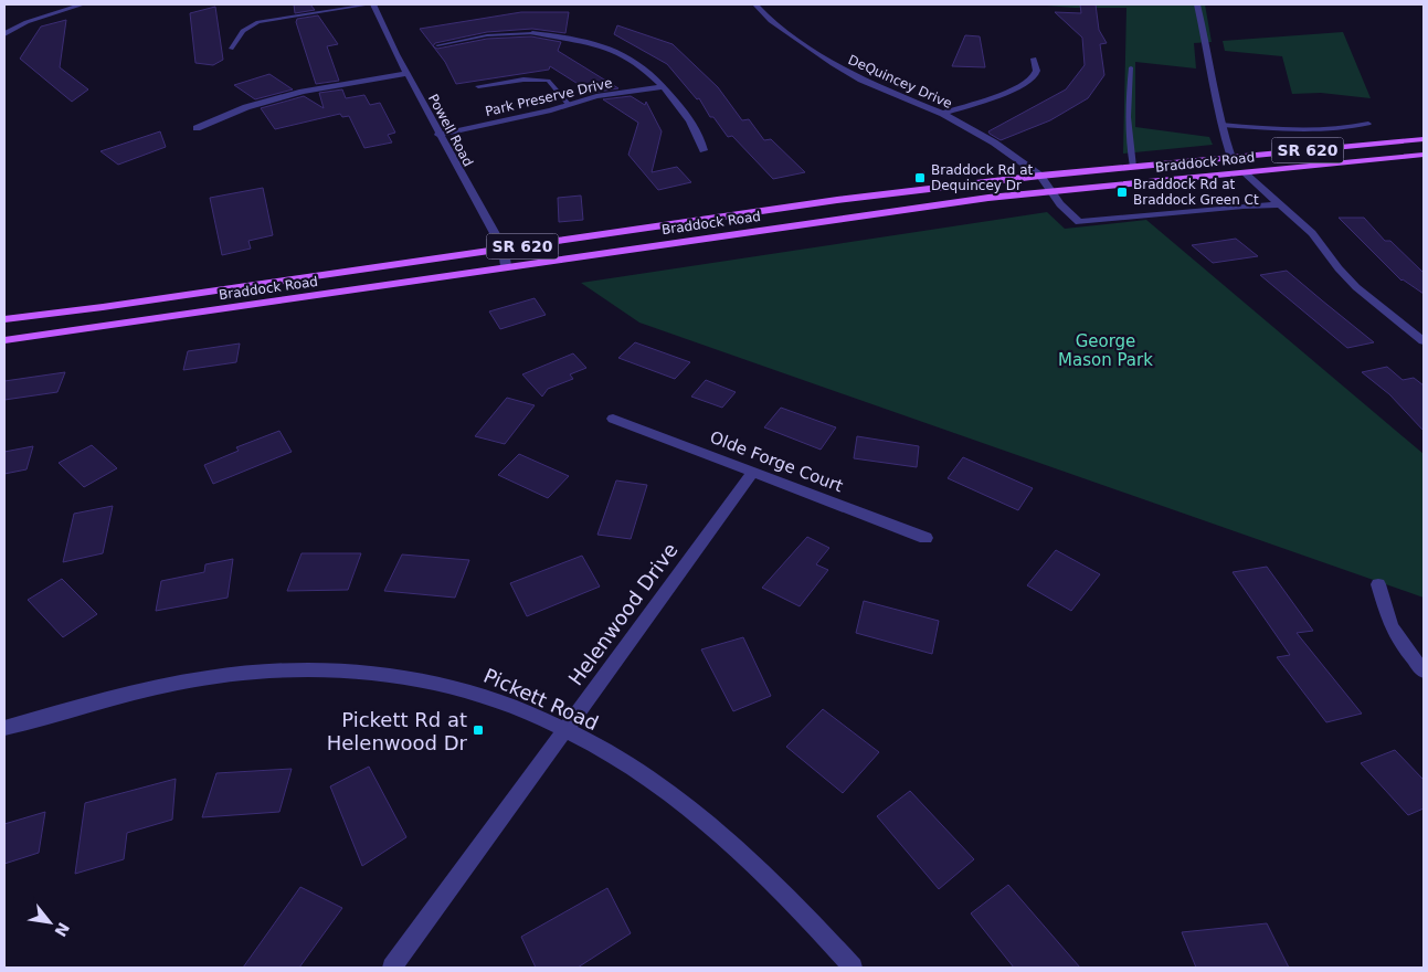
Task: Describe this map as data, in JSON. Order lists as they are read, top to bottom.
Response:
{
  "streets": {
    "main road": ["SR 620", "Braddock Road"],
    "street": [
      "DeQuincey Drive",
      "Park Preserve Drive",
      "Powell Road",
      "Olde Forge Court",
      "Helenwood Drive",
      "Pickett Road"
    ]
  },
  "crossings": [
    ["DeQuincey Drive", "Braddock Road"],
    ["Park Preserve Drive", "Powell Road"],
    ["Powell Road", "Braddock Road"],
    ["Olde Forge Court", "Helenwood Drive"],
    ["Helenwood Drive", "Pickett Road"]
  ],
  "parks": ["George Mason Park"],
  "places": {
    "transit": ["Braddock Rd at Dequincey Dr", "Braddock Rd at Braddock Green Ct", "Pickett Rd at Helenwood Dr"]
  },
  "north": "bottom right"
}
